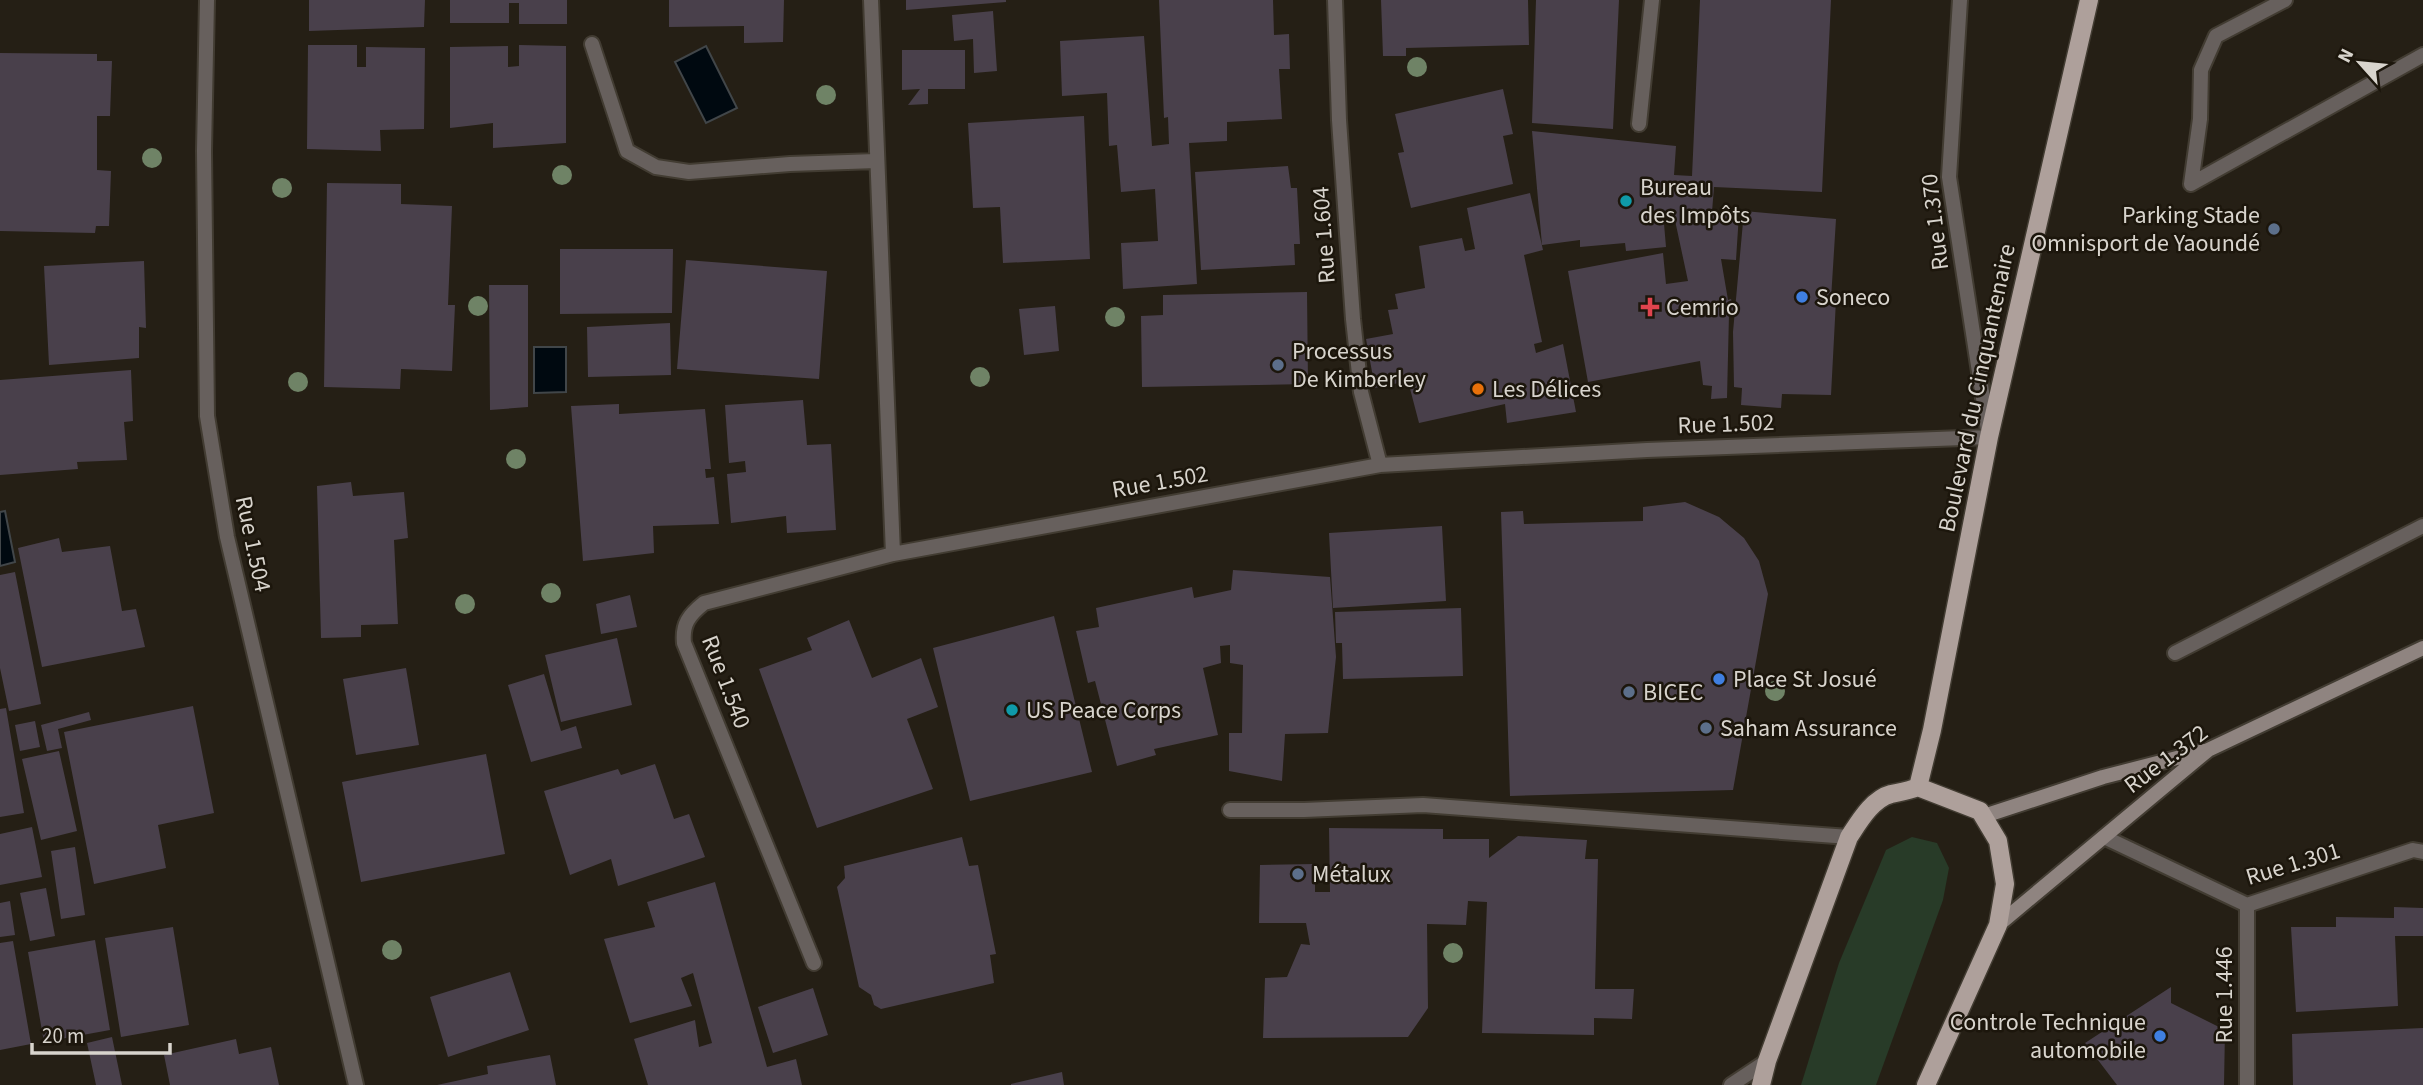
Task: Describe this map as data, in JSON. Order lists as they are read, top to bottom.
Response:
{
  "streets": {
    "main road": ["Boulevard du Cinquantenaire", "Rue 1.372"],
    "street": [
      "Rue 1.370",
      "Rue 1.604",
      "Rue 1.502",
      "Rue 1.504",
      "Rue 1.540",
      "Rue 1.301",
      "Rue 1.446"
    ]
  },
  "crossings": [
    ["Rue 1.370", "Boulevard du Cinquantenaire"],
    ["Rue 1.370", "Rue 1.502"],
    ["Rue 1.604", "Rue 1.502"],
    ["Boulevard du Cinquantenaire", "Rue 1.502"],
    ["Rue 1.502", "Rue 1.540"],
    ["Rue 1.372", "Rue 1.301"],
    ["Rue 1.301", "Rue 1.446"]
  ],
  "places": {
    "other": [
      "Bureau des Impôts",
      "Parking Stade Omnisport de Yaoundé",
      "Soneco",
      "Processus De Kimberley",
      "Les Délices",
      "Place St Josué",
      "BICEC",
      "US Peace Corps",
      "Saham Assurance",
      "Métalux",
      "Controle Technique automobile"
    ],
    "health": ["Cemrio"]
  },
  "scale_bar": "20 m",
  "north": "top left"
}
